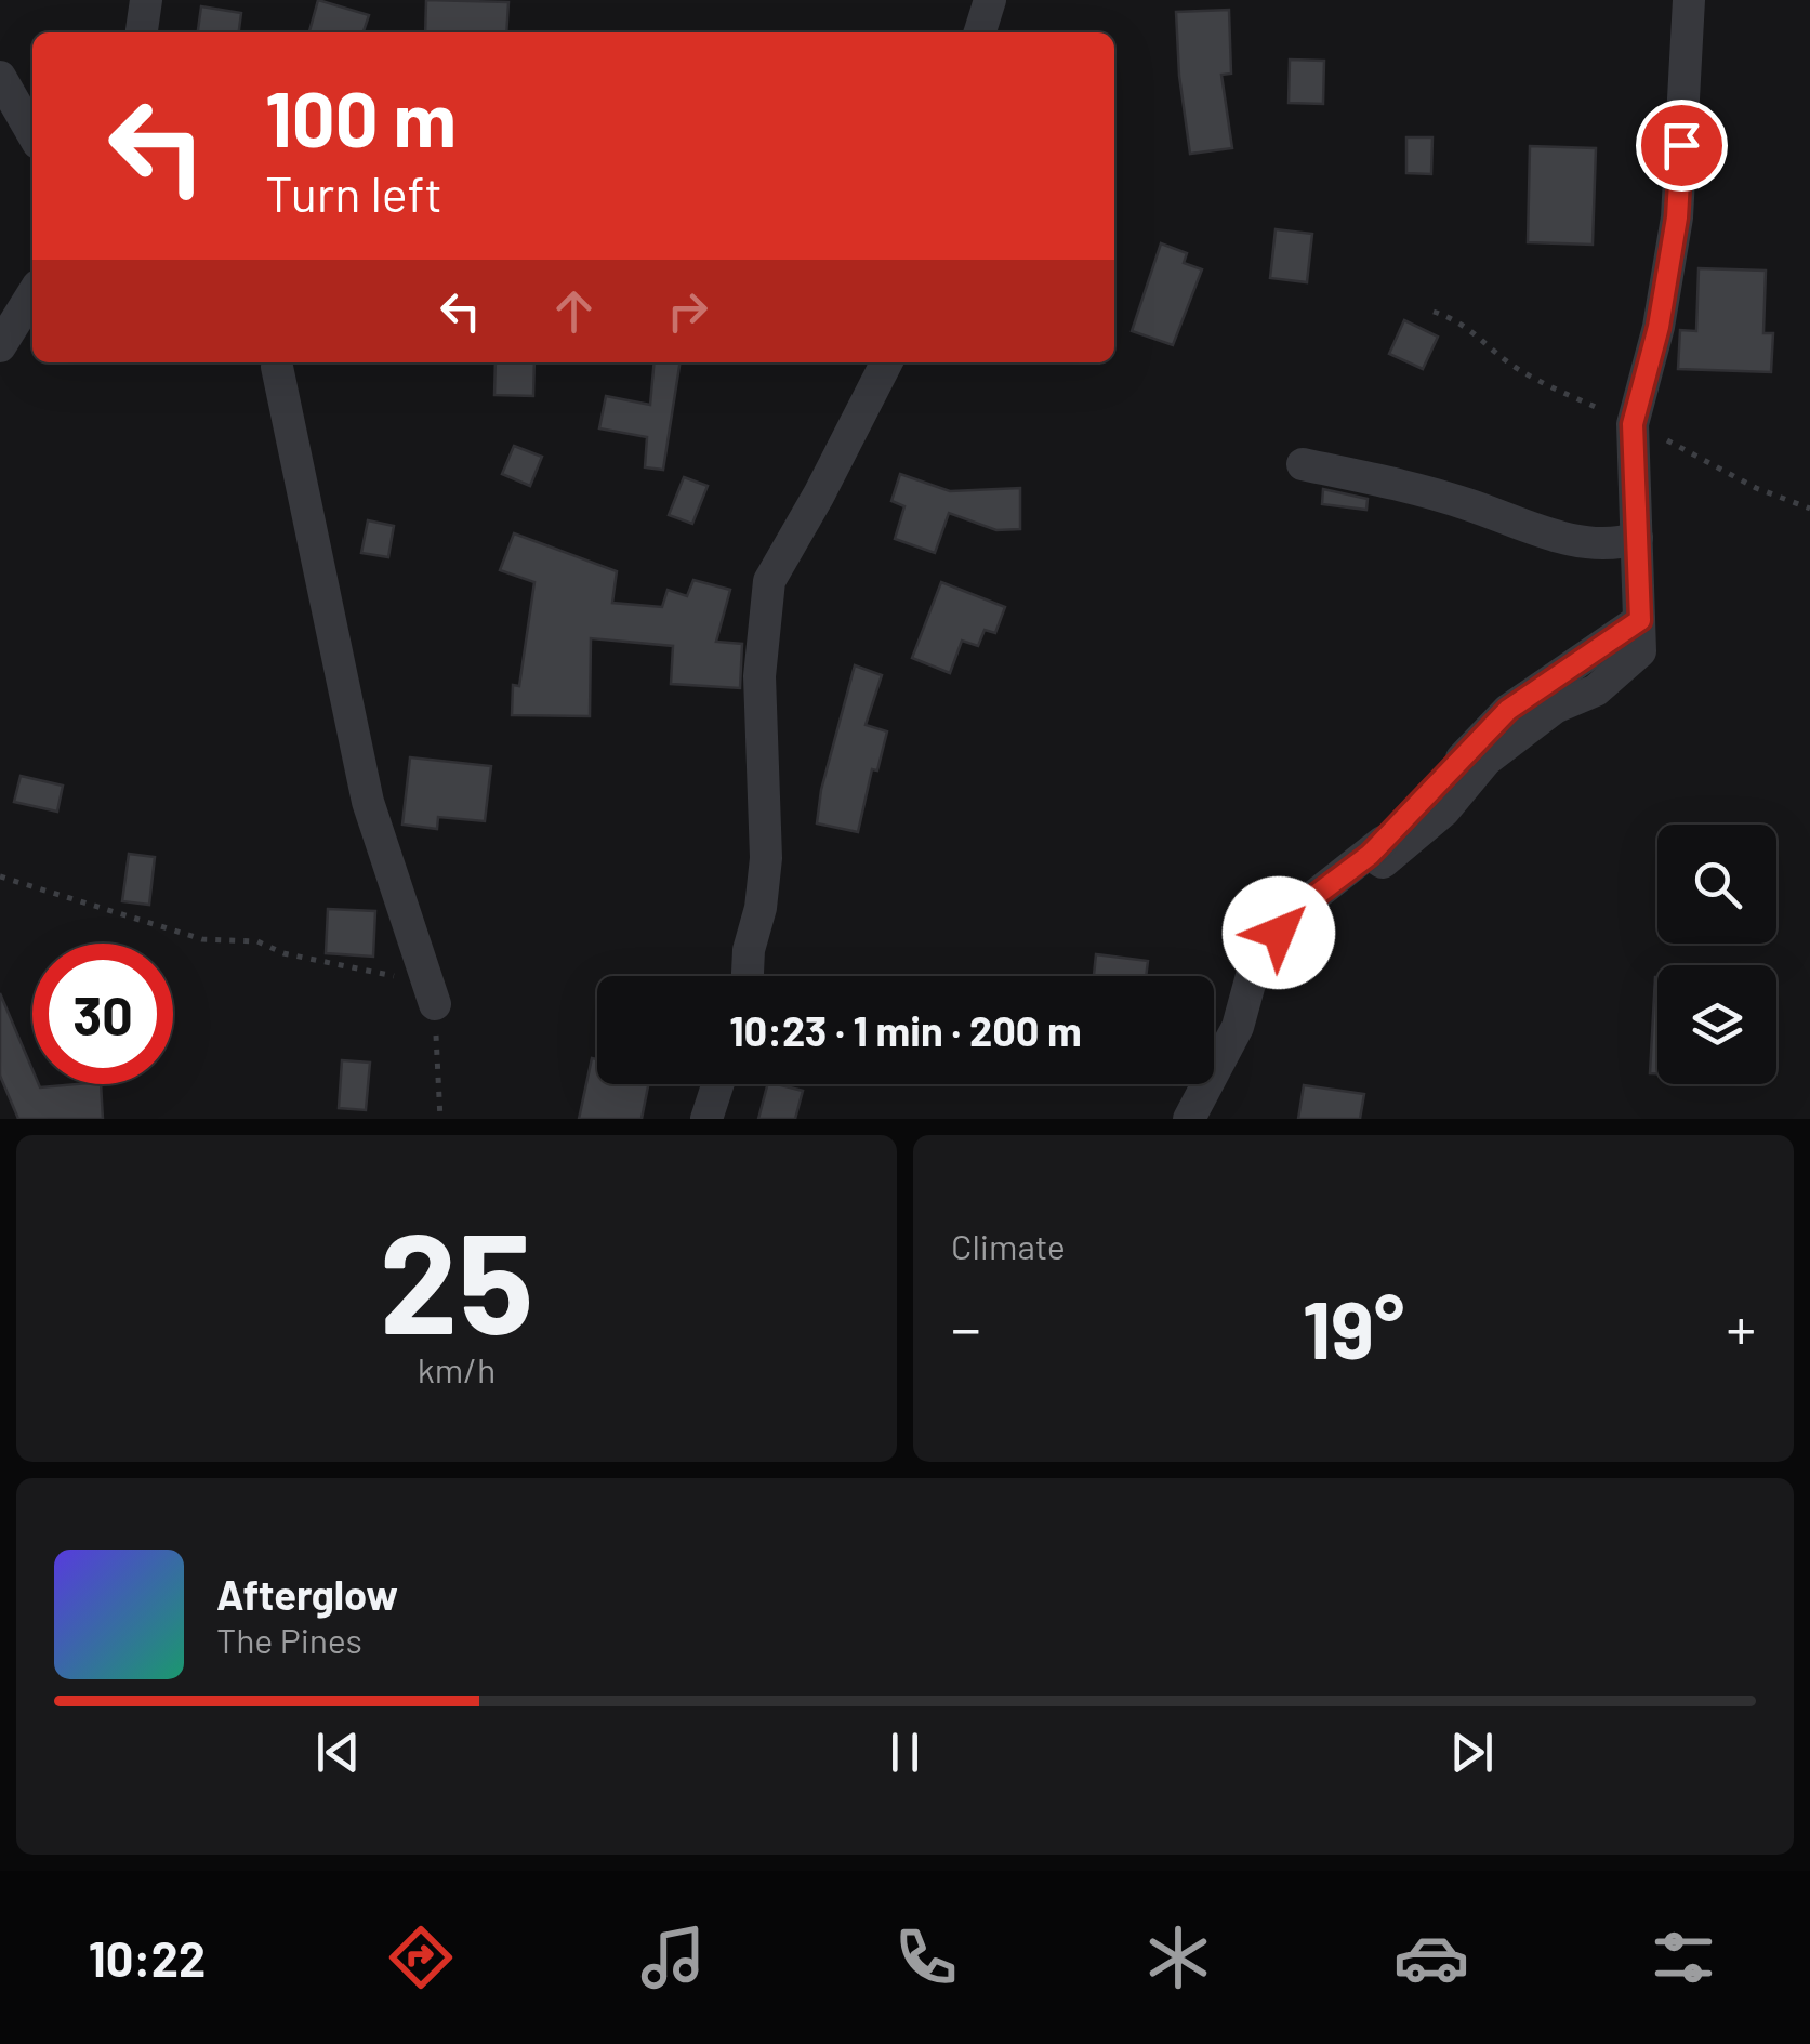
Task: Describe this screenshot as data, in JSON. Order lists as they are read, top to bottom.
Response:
{
  "page": {
    "turn": ["100 m", "Turn left"],
    "limit": "30",
    "trip": "10:23 · 1 min · 200 m",
    "tile": [
      ["25", "km/h"],
      "Climate"
    ],
    "heat": ["−", "19°", "+"],
    "song": ["Afterglow", "The Pines"],
    "tabs": "10:22"
  }
}
